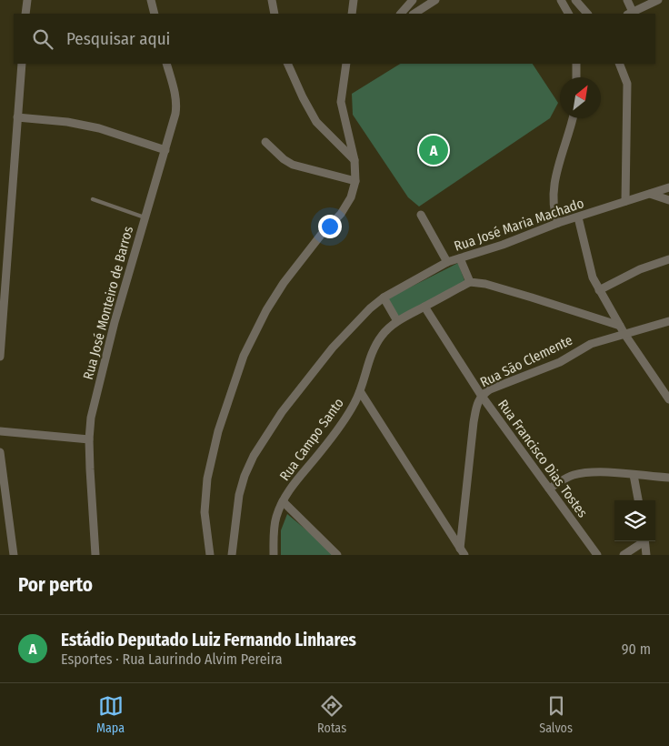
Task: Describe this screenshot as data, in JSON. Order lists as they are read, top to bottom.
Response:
{
  "streets": {
    "street": [
      "Rua José Maria Machado",
      "Rua José Monteiro de Barros",
      "Rua São Clemente",
      "Rua Campo Santo",
      "Rua Francisco Dias Tostes"
    ]
  },
  "crossings": [
    ["Rua São Clemente", "Rua Francisco Dias Tostes"],
    ["Rua Campo Santo", "Rua Francisco Dias Tostes"]
  ],
  "north": "top right",
  "page": {
    "search": "Pesquisar aqui",
    "pins": "A",
    "heading": "Por perto",
    "list": [
      {
        "mark": "A",
        "name": "Estádio Deputado Luiz Fernando Linhares",
        "note": "Esportes · Rua Laurindo Alvim Pereira",
        "value": "90 m"
      }
    ],
    "nav": ["Mapa", "Rotas", "Salvos"]
  }
}
